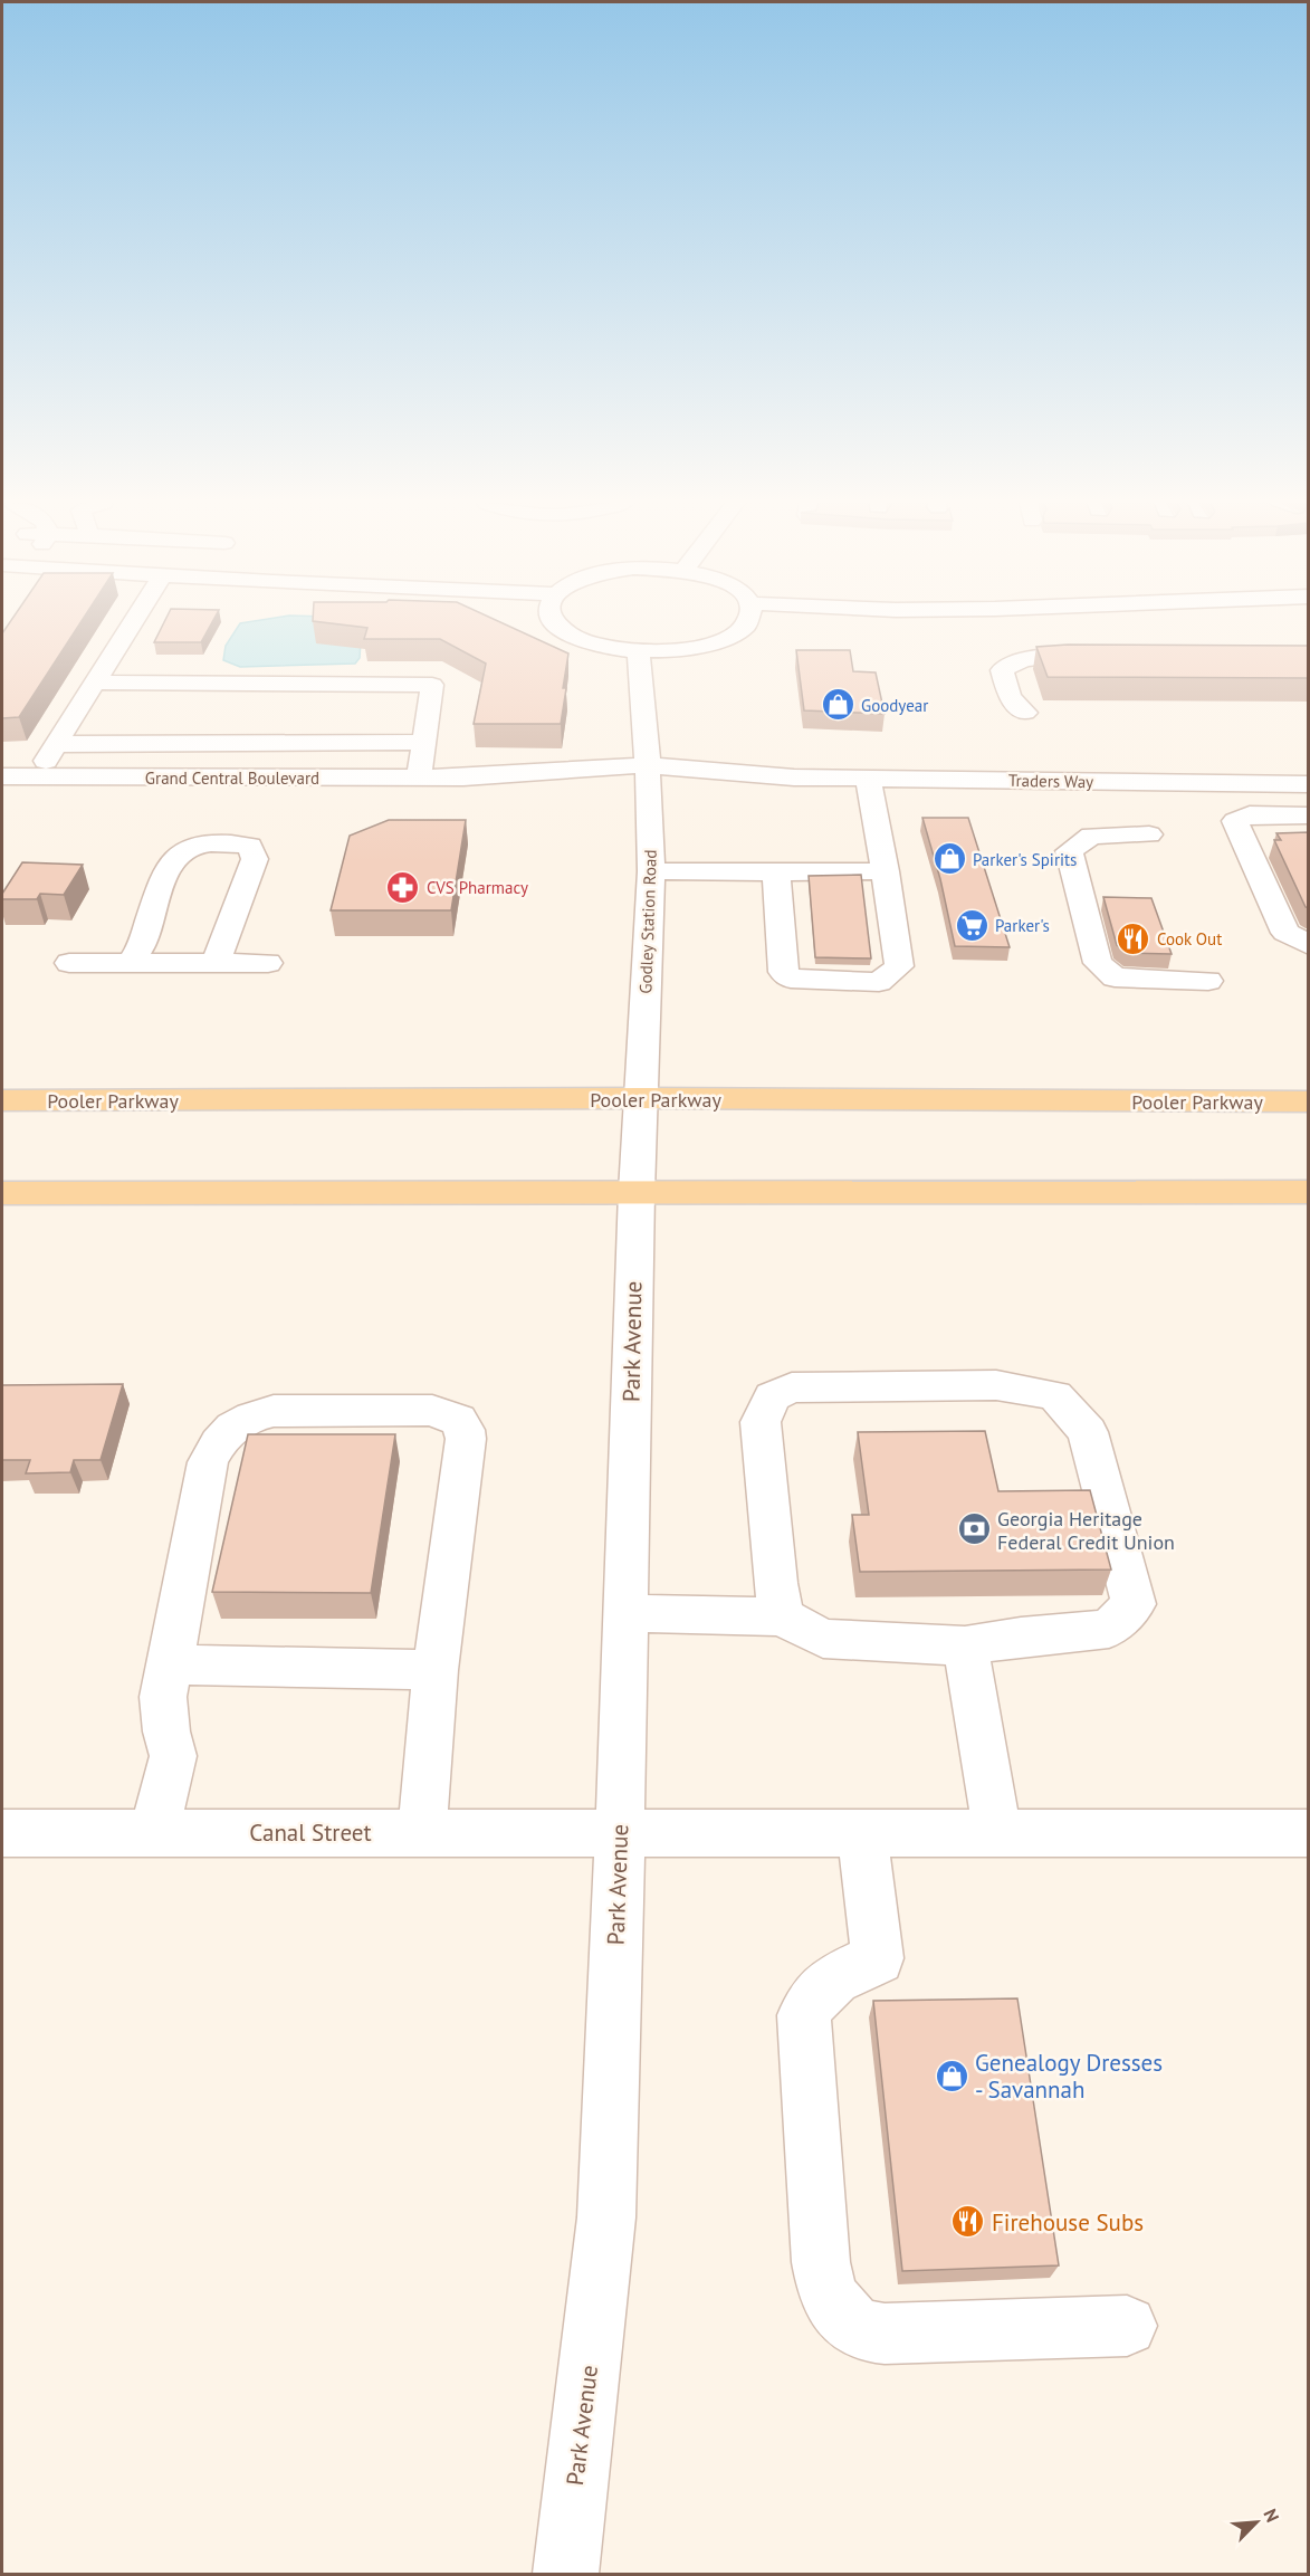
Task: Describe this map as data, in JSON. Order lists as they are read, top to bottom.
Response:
{
  "streets": {
    "main road": ["Pooler Parkway"],
    "street": [
      "Grand Central Boulevard",
      "Traders Way",
      "Godley Station Road",
      "Park Avenue",
      "Canal Street"
    ]
  },
  "crossings": [
    ["Grand Central Boulevard", "Traders Way"],
    ["Grand Central Boulevard", "Godley Station Road"],
    ["Traders Way", "Godley Station Road"],
    ["Godley Station Road", "Pooler Parkway"],
    ["Godley Station Road", "Park Avenue"],
    ["Park Avenue", "Canal Street"]
  ],
  "places": {
    "shop": ["Goodyear", "Parker's Spirits", "Genealogy Dresses - Savannah"],
    "pharmacy": ["CVS Pharmacy"],
    "supermarket": ["Parker's"],
    "restaurant": ["Cook Out", "Firehouse Subs"],
    "bank": ["Georgia Heritage Federal Credit Union"]
  },
  "north": "top right"
}
